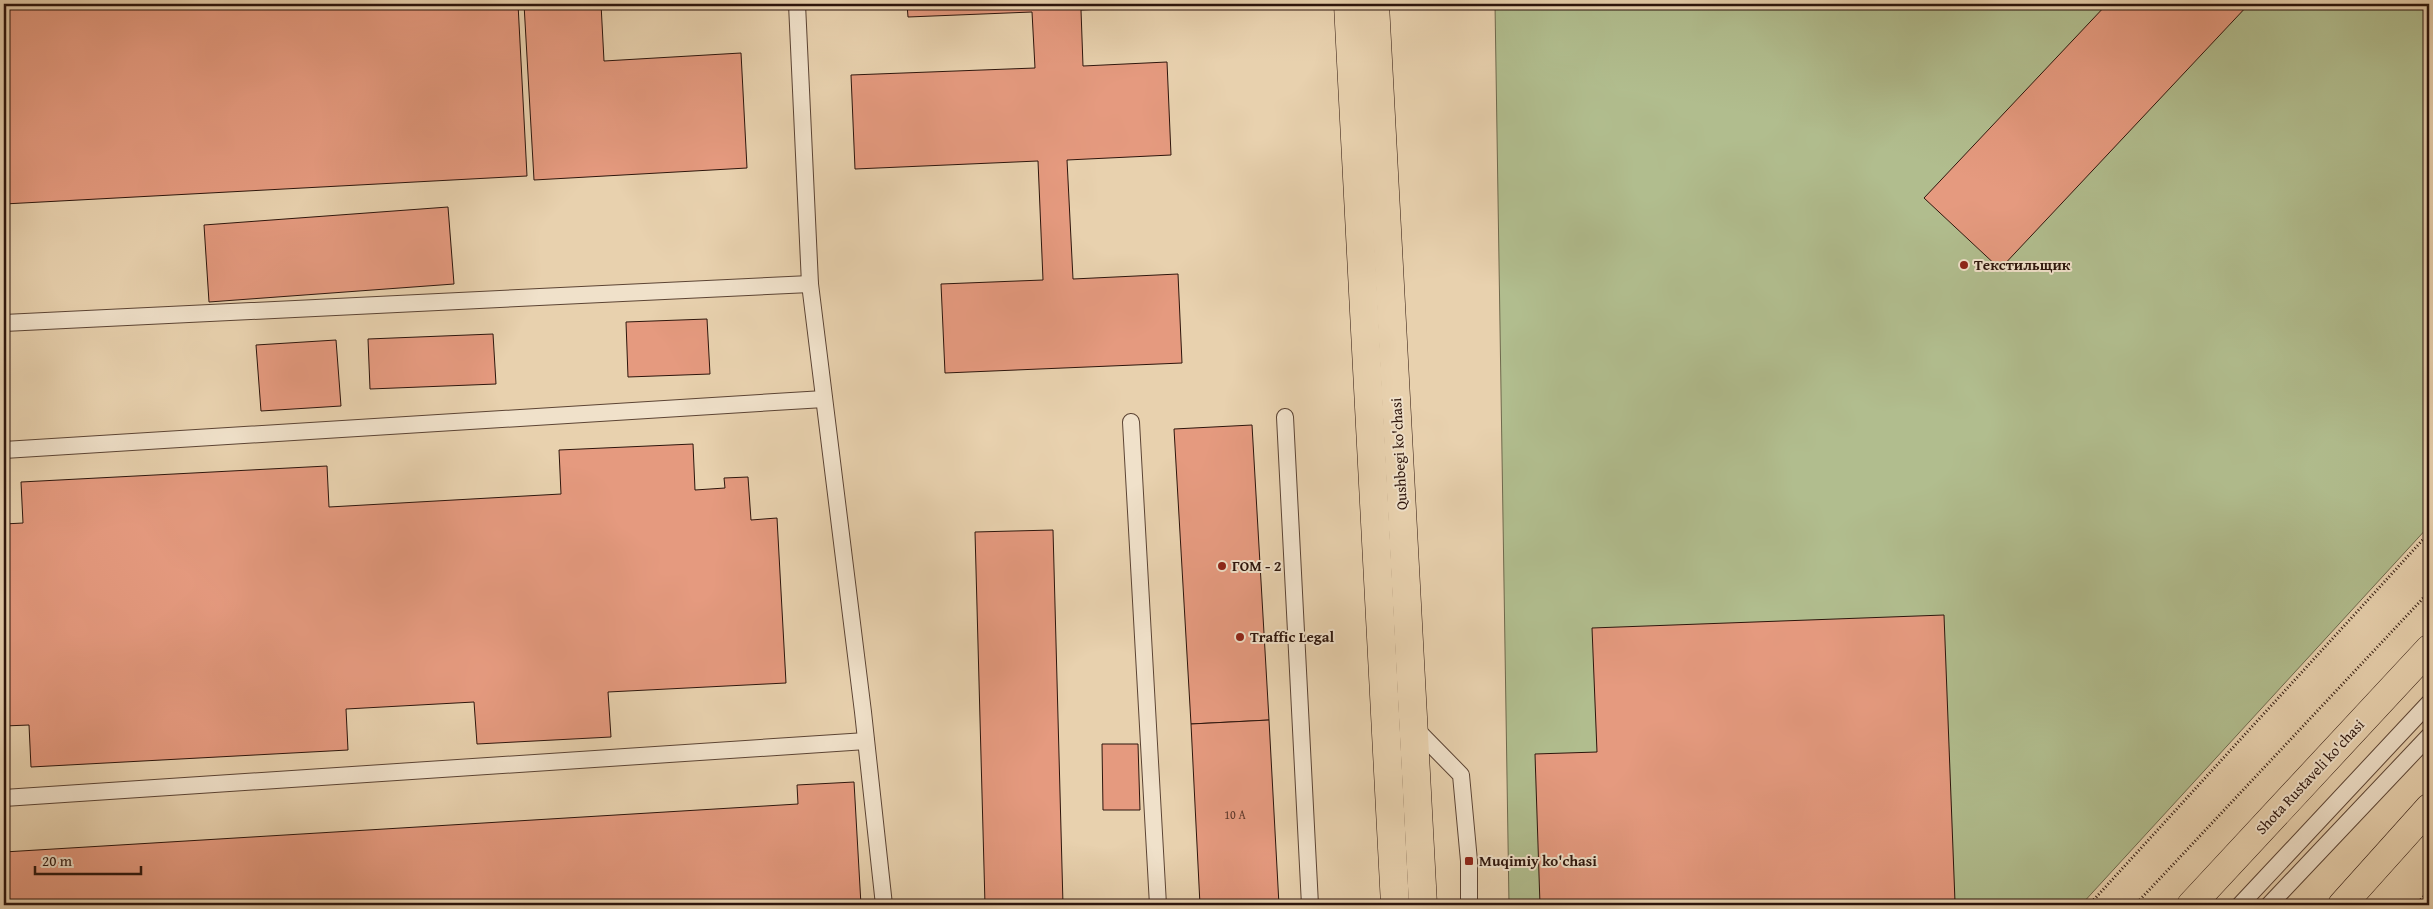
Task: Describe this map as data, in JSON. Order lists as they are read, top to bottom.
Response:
{
  "streets": {
    "main road": ["Qushbegi ko'chasi", "Shota Rustaveli ko'chasi"]
  },
  "places": {
    "other": ["Текстильщик", "ГОМ - 2", "Traffic Legal"],
    "transit": ["Muqimiy ko'chasi"]
  },
  "house_numbers": ["10 A"],
  "scale_bar": "20 m"
}
